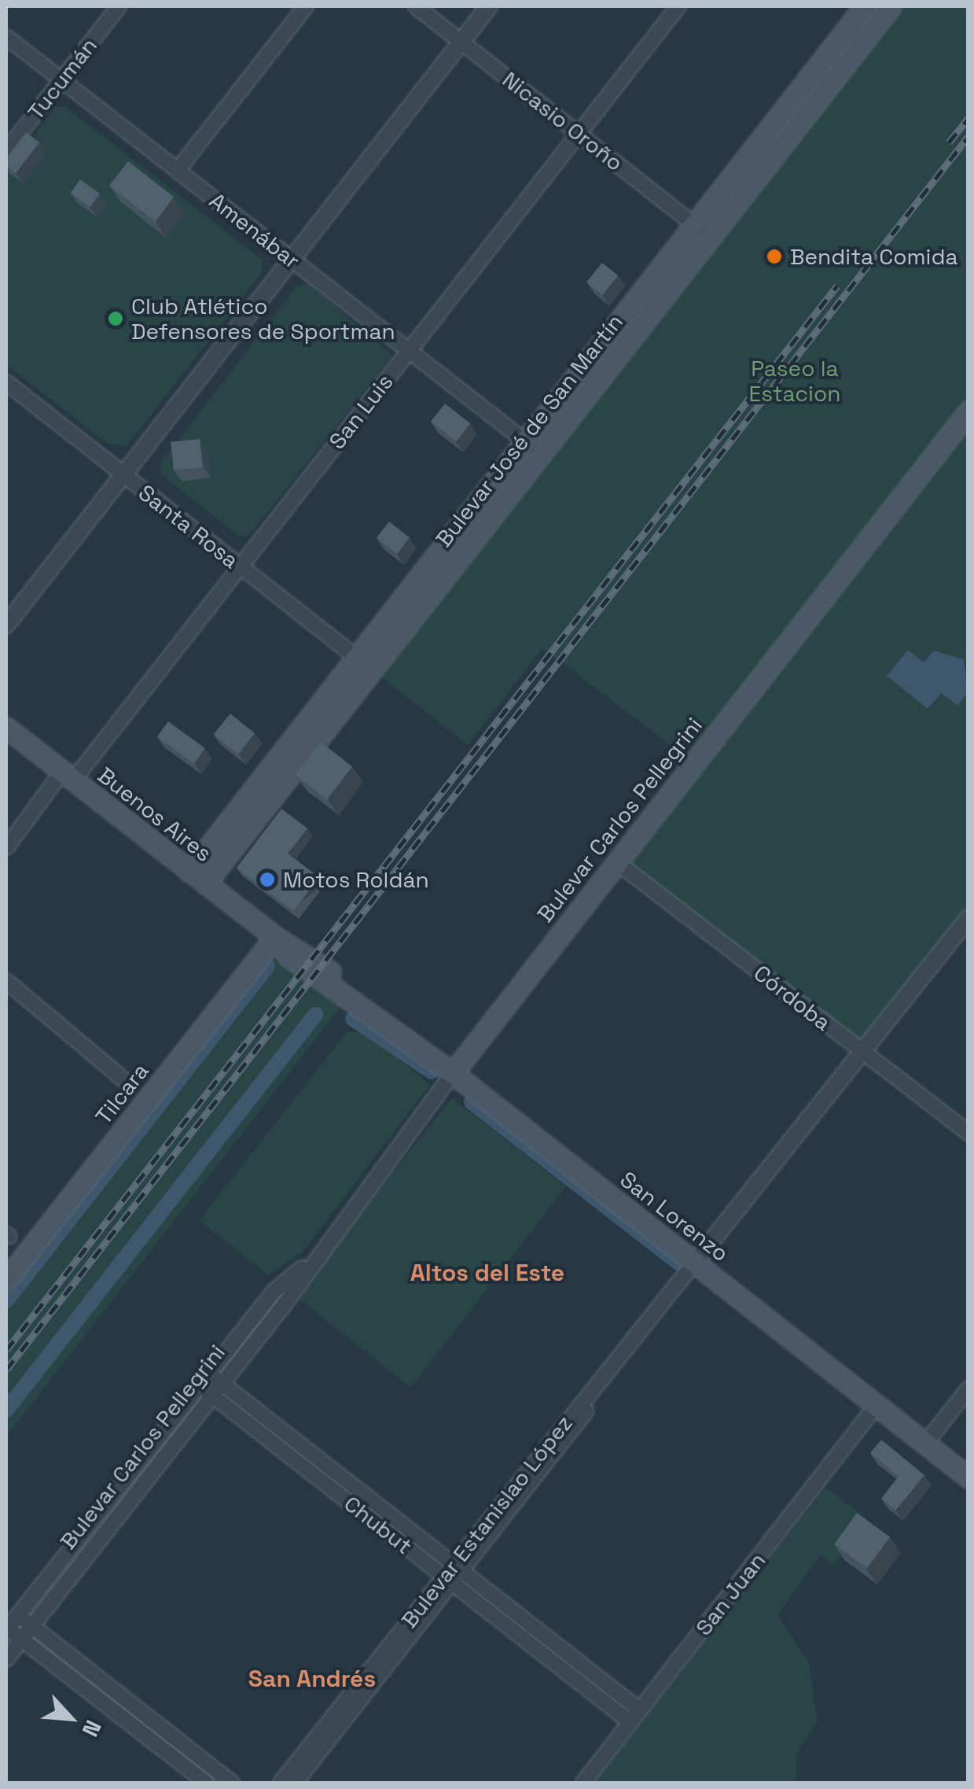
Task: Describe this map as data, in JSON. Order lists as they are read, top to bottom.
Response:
{
  "streets": {
    "main road": [
      "Bulevar José de San Martín",
      "Buenos Aires",
      "Bulevar Carlos Pellegrini",
      "Tilcara",
      "San Lorenzo"
    ],
    "street": [
      "Tucumán",
      "Nicasio Oroño",
      "Amenábar",
      "San Luis",
      "Santa Rosa",
      "Córdoba",
      "Bulevar Estanislao López",
      "Chubut",
      "San Juan"
    ]
  },
  "crossings": [
    ["Tucumán", "Amenábar"],
    ["Nicasio Oroño", "San Luis"],
    ["Nicasio Oroño", "Bulevar José de San Martín"],
    ["Amenábar", "San Luis"],
    ["Amenábar", "Bulevar José de San Martín"],
    ["San Luis", "Santa Rosa"],
    ["San Luis", "Buenos Aires"],
    ["Bulevar José de San Martín", "Santa Rosa"],
    ["Bulevar José de San Martín", "Buenos Aires"],
    ["Buenos Aires", "Tilcara"],
    ["Buenos Aires", "San Lorenzo"],
    ["Bulevar Carlos Pellegrini", "Córdoba"],
    ["Bulevar Carlos Pellegrini", "San Lorenzo"],
    ["Bulevar Carlos Pellegrini", "Chubut"],
    ["Córdoba", "Bulevar Estanislao López"],
    ["San Lorenzo", "Bulevar Estanislao López"],
    ["San Lorenzo", "San Juan"],
    ["Bulevar Estanislao López", "Chubut"],
    ["Chubut", "San Juan"]
  ],
  "districts": ["Altos del Este", "San Andrés"],
  "parks": ["Paseo la Estacion"],
  "places": ["Bendita Comida", "Club Atlético Defensores de Sportman", "Motos Roldán"],
  "north": "bottom right"
}
